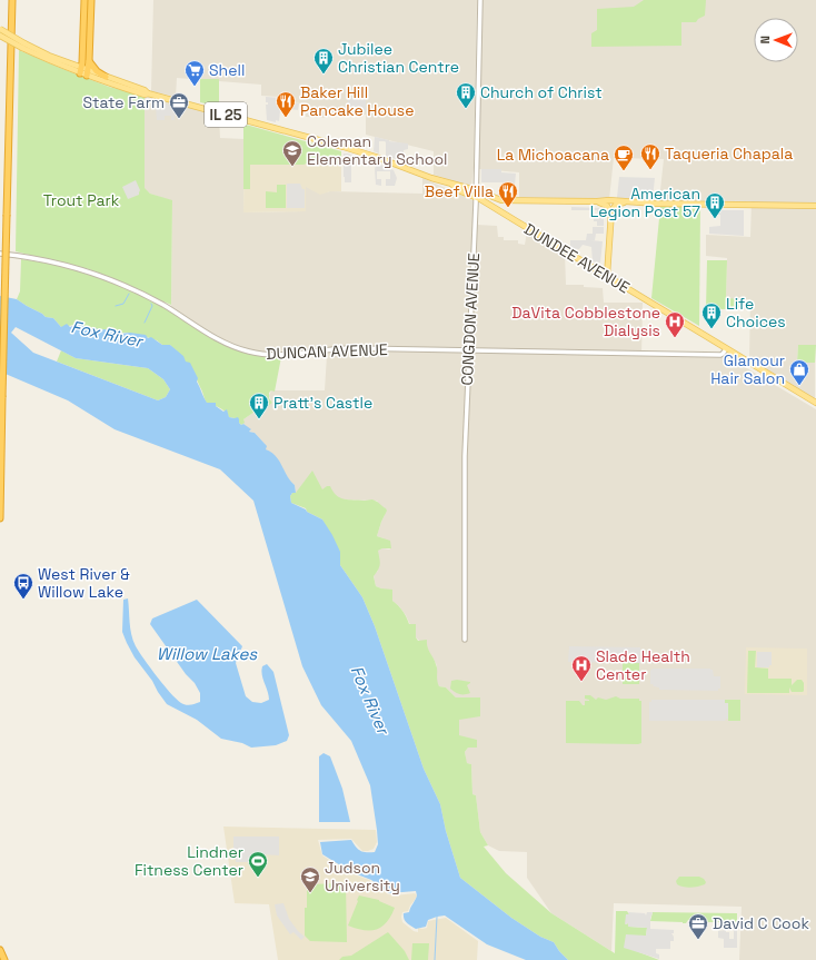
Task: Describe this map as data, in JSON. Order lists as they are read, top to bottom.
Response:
{
  "streets": {
    "main road": ["IL 25", "DUNDEE AVENUE"],
    "street": ["CONGDON AVENUE", "DUNCAN AVENUE"]
  },
  "crossings": [
    ["IL 25", "DUNDEE AVENUE"],
    ["IL 25", "CONGDON AVENUE"],
    ["DUNDEE AVENUE", "CONGDON AVENUE"],
    ["DUNDEE AVENUE", "DUNCAN AVENUE"],
    ["CONGDON AVENUE", "DUNCAN AVENUE"]
  ],
  "water": ["Fox River", "Willow Lakes"],
  "parks": ["Trout Park"],
  "places": {
    "building": [
      "Jubilee Christian Centre",
      "Church of Christ",
      "American Legion Post 57",
      "Life Choices",
      "Pratt's Castle"
    ],
    "supermarket": ["Shell"],
    "restaurant": ["Baker Hill Pancake House", "Taqueria Chapala", "Beef Villa"],
    "office": ["State Farm", "David C Cook"],
    "school or university": ["Coleman Elementary School", "Judson University"],
    "cafe": ["La Michoacana"],
    "hospital": ["DaVita Cobblestone Dialysis", "Slade Health Center"],
    "shop": ["Glamour Hair Salon"],
    "bus stop": ["West River & Willow Lake"],
    "sports": ["Lindner Fitness Center"]
  },
  "north": "left"
}
